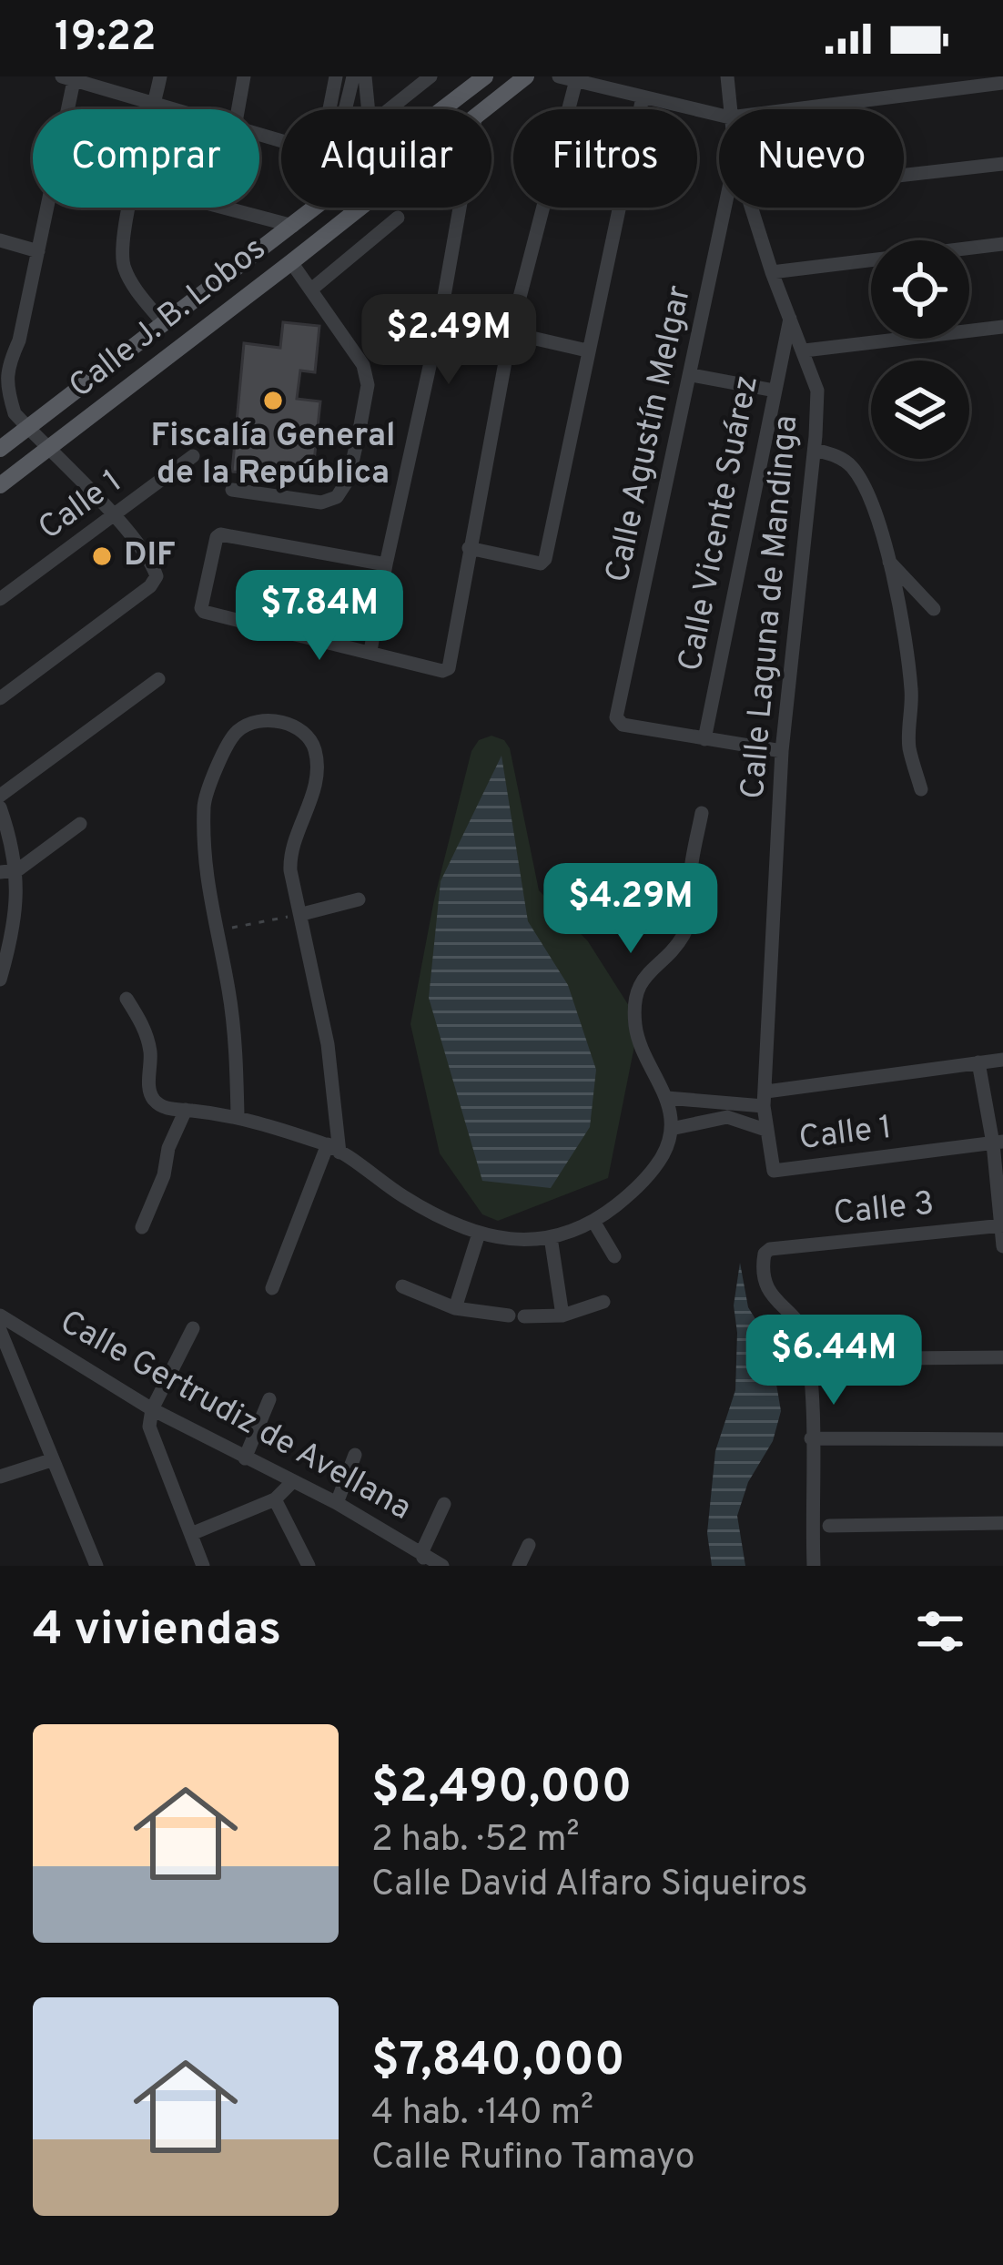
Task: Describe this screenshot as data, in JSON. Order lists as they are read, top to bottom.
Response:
{
  "streets": {
    "main road": ["Calle J. B. Lobos"],
    "street": [
      "Calle Agustín Melgar",
      "Calle 1",
      "Calle Vicente Suárez",
      "Calle Laguna de Mandinga",
      "Calle 3",
      "Calle Gertrudiz de Avellana"
    ]
  },
  "crossings": [
    ["Calle Agustín Melgar", "Calle Vicente Suárez"],
    ["Calle 1", "Calle Laguna de Mandinga"],
    ["Calle Vicente Suárez", "Calle Laguna de Mandinga"]
  ],
  "places": ["Fiscalía General de la República", "DIF"],
  "page": {
    "status": "19:22",
    "chip": [
      "Comprar",
      "Alquilar",
      "Filtros",
      "Nuevo"
    ],
    "price": [
      "$2.49M",
      "$7.84M",
      "$4.29M",
      "$6.44M"
    ],
    "heading": "4 viviendas",
    "list": [
      {
        "name": "$2,490,000",
        "note": "2 hab. · 52 m² · Calle David Alfaro Siqueiros"
      },
      {
        "name": "$7,840,000",
        "note": "4 hab. · 140 m² · Calle Rufino Tamayo"
      }
    ]
  }
}
